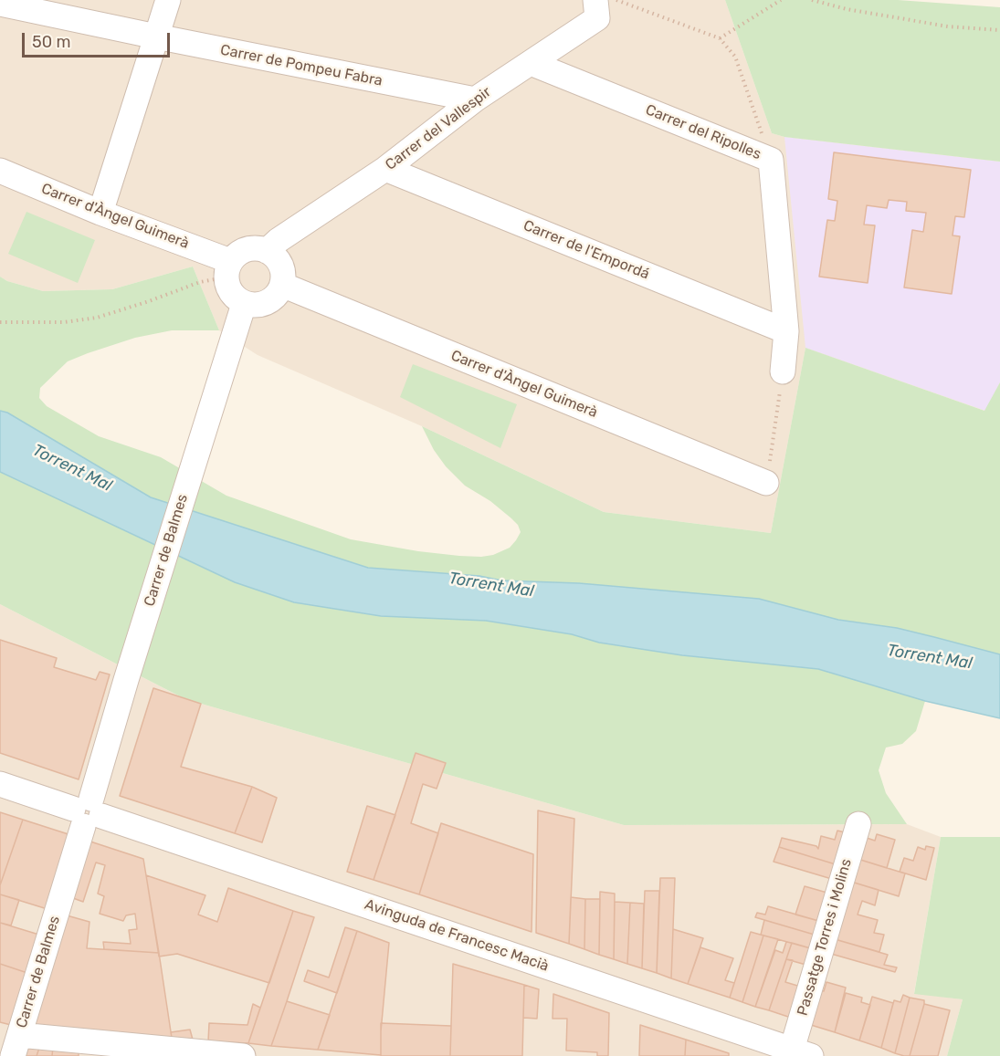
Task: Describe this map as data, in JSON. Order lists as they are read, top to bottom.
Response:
{
  "streets": {
    "street": [
      "Carrer de Pompeu Fabra",
      "Carrer del Vallespir",
      "Carrer del Ripolles",
      "Carrer d'Àngel Guimerà",
      "Carrer de l'Empordá",
      "Carrer de Balmes",
      "Avinguda de Francesc Macià",
      "Passatge Torres i Molins"
    ]
  },
  "crossings": [
    ["Carrer de Pompeu Fabra", "Carrer del Vallespir"],
    ["Carrer del Vallespir", "Carrer del Ripolles"],
    ["Carrer del Vallespir", "Carrer d'Àngel Guimerà"],
    ["Carrer del Vallespir", "Carrer de l'Empordá"],
    ["Carrer del Vallespir", "Carrer de Balmes"],
    ["Carrer del Ripolles", "Carrer de l'Empordá"],
    ["Carrer d'Àngel Guimerà", "Carrer de Balmes"],
    ["Carrer de Balmes", "Avinguda de Francesc Macià"],
    ["Avinguda de Francesc Macià", "Passatge Torres i Molins"]
  ],
  "water": ["Torrent Mal"],
  "scale_bar": "50 m"
}
